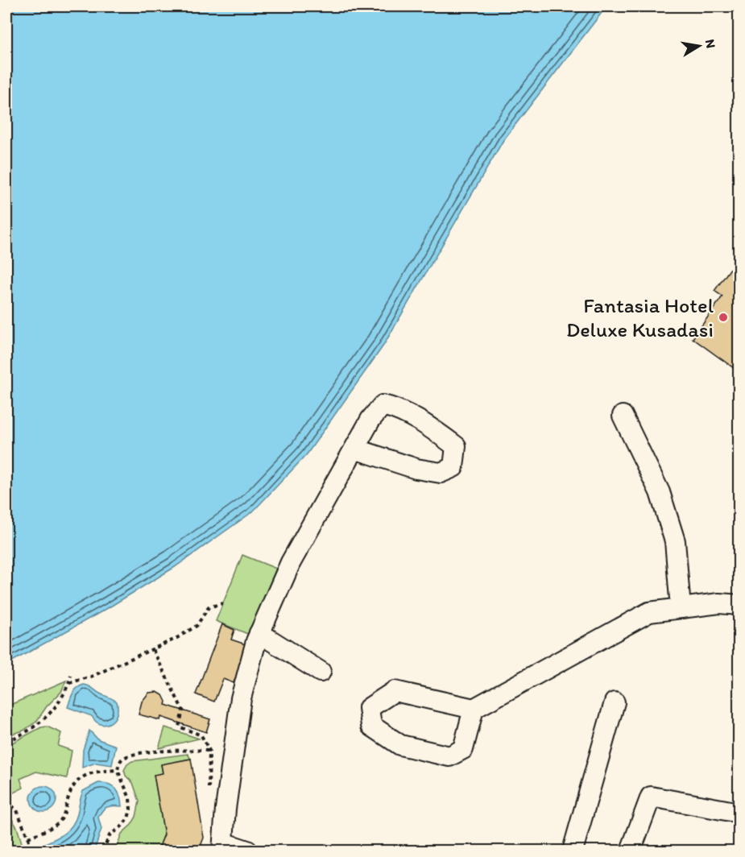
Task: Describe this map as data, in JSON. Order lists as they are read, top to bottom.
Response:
{
  "places": ["Fantasia Hotel Deluxe Kusadasi"],
  "north": "right"
}
